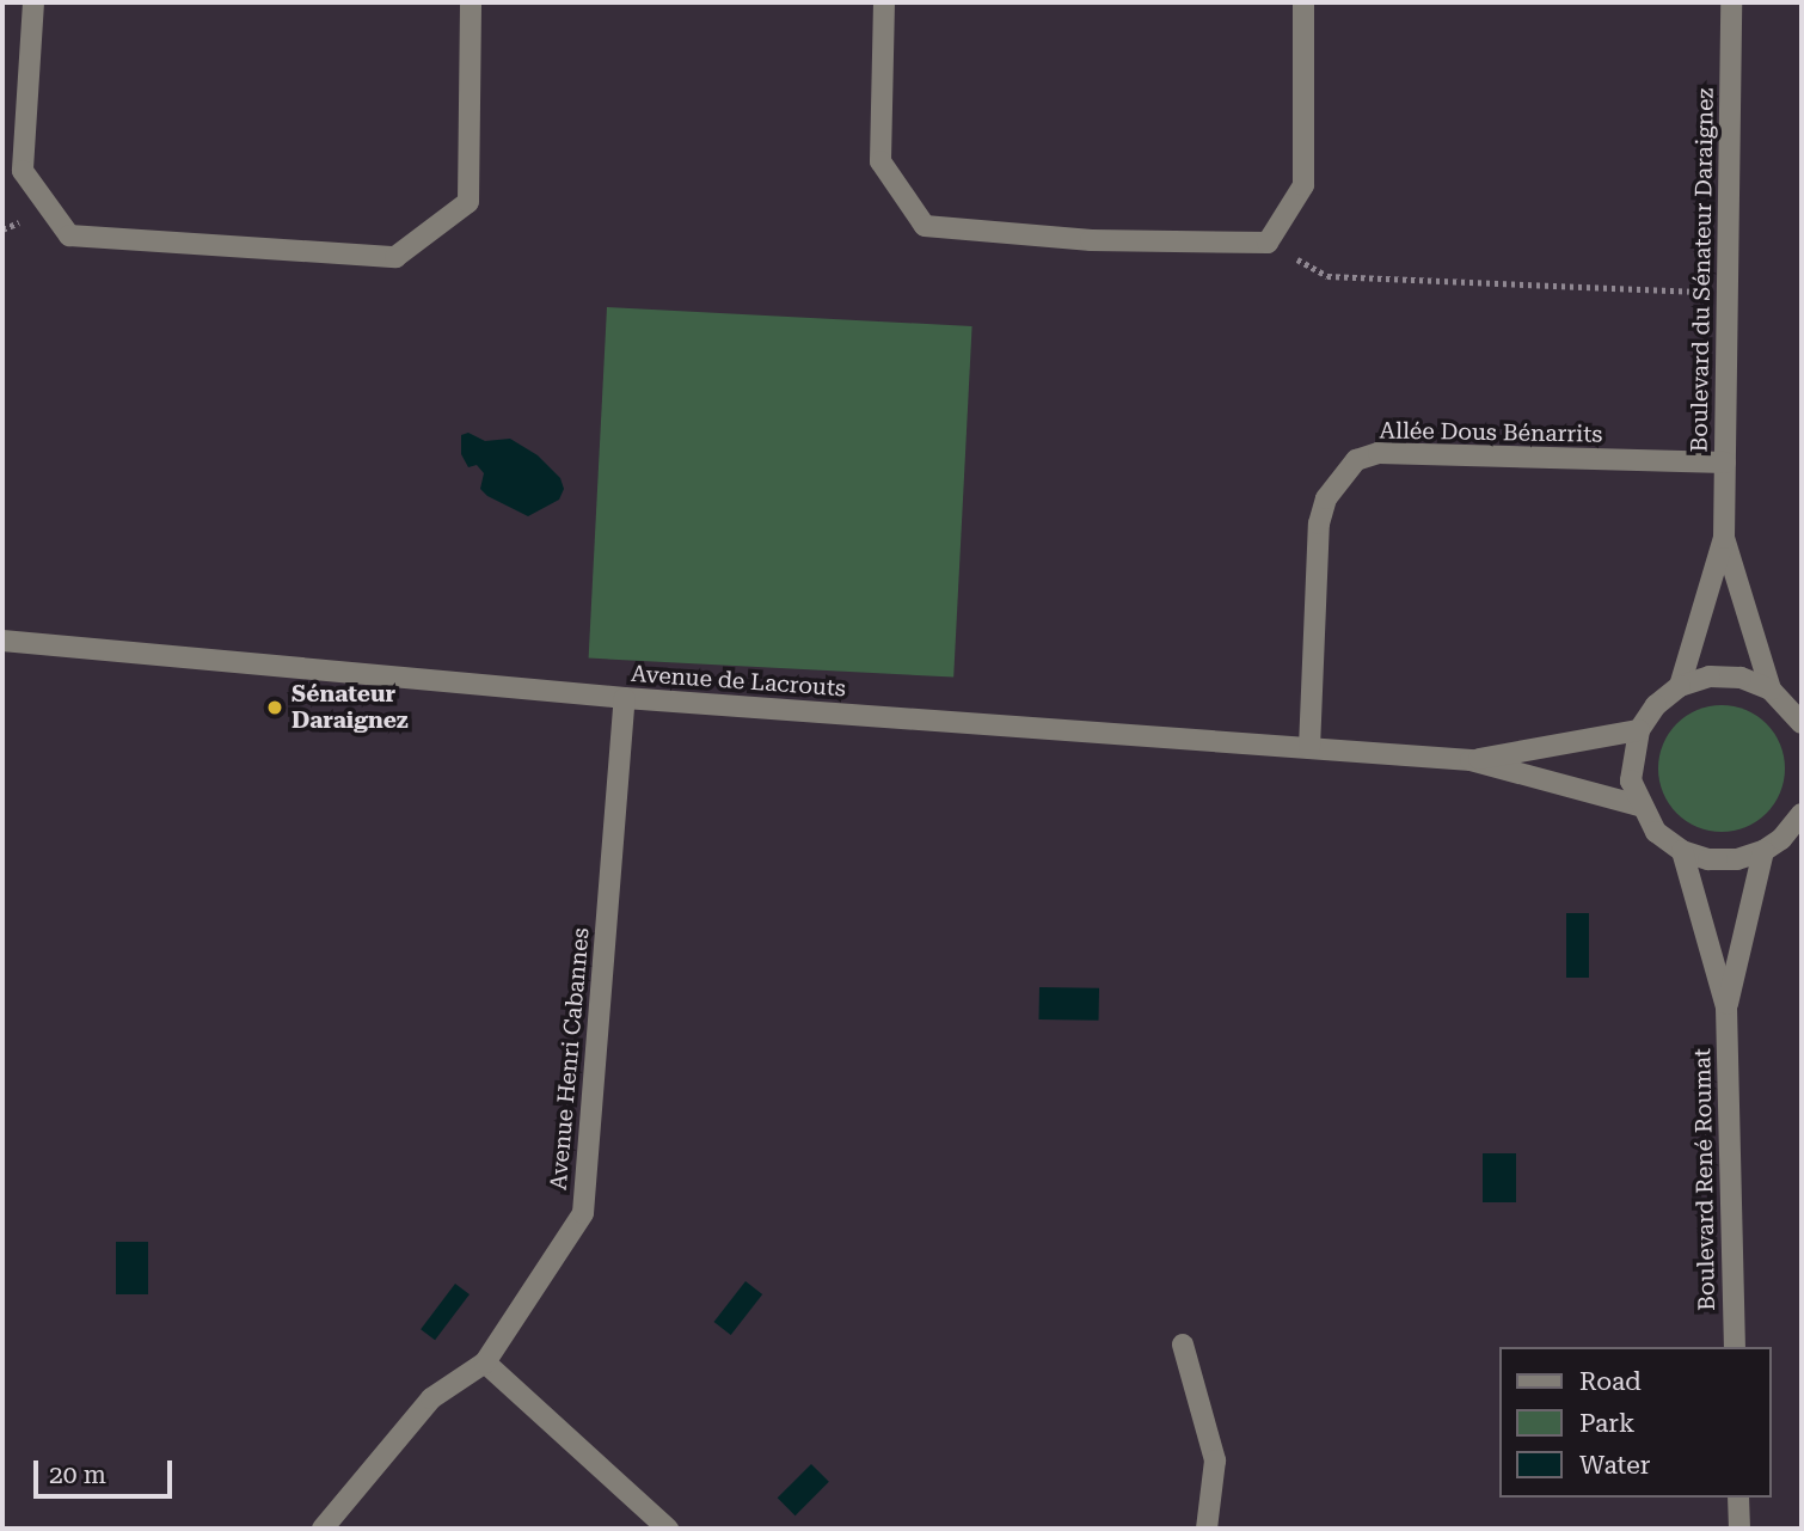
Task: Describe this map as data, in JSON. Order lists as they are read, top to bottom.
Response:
{
  "streets": {
    "street": [
      "Boulevard du Sénateur Daraignez",
      "Allée Dous Bénarrits",
      "Avenue de Lacrouts",
      "Avenue Henri Cabannes",
      "Boulevard René Roumat"
    ]
  },
  "crossings": [
    ["Boulevard du Sénateur Daraignez", "Allée Dous Bénarrits"],
    ["Allée Dous Bénarrits", "Avenue de Lacrouts"],
    ["Avenue de Lacrouts", "Avenue Henri Cabannes"]
  ],
  "places": ["Sénateur Daraignez"],
  "legend": ["Road", "Park", "Water"],
  "scale_bar": "20 m"
}
